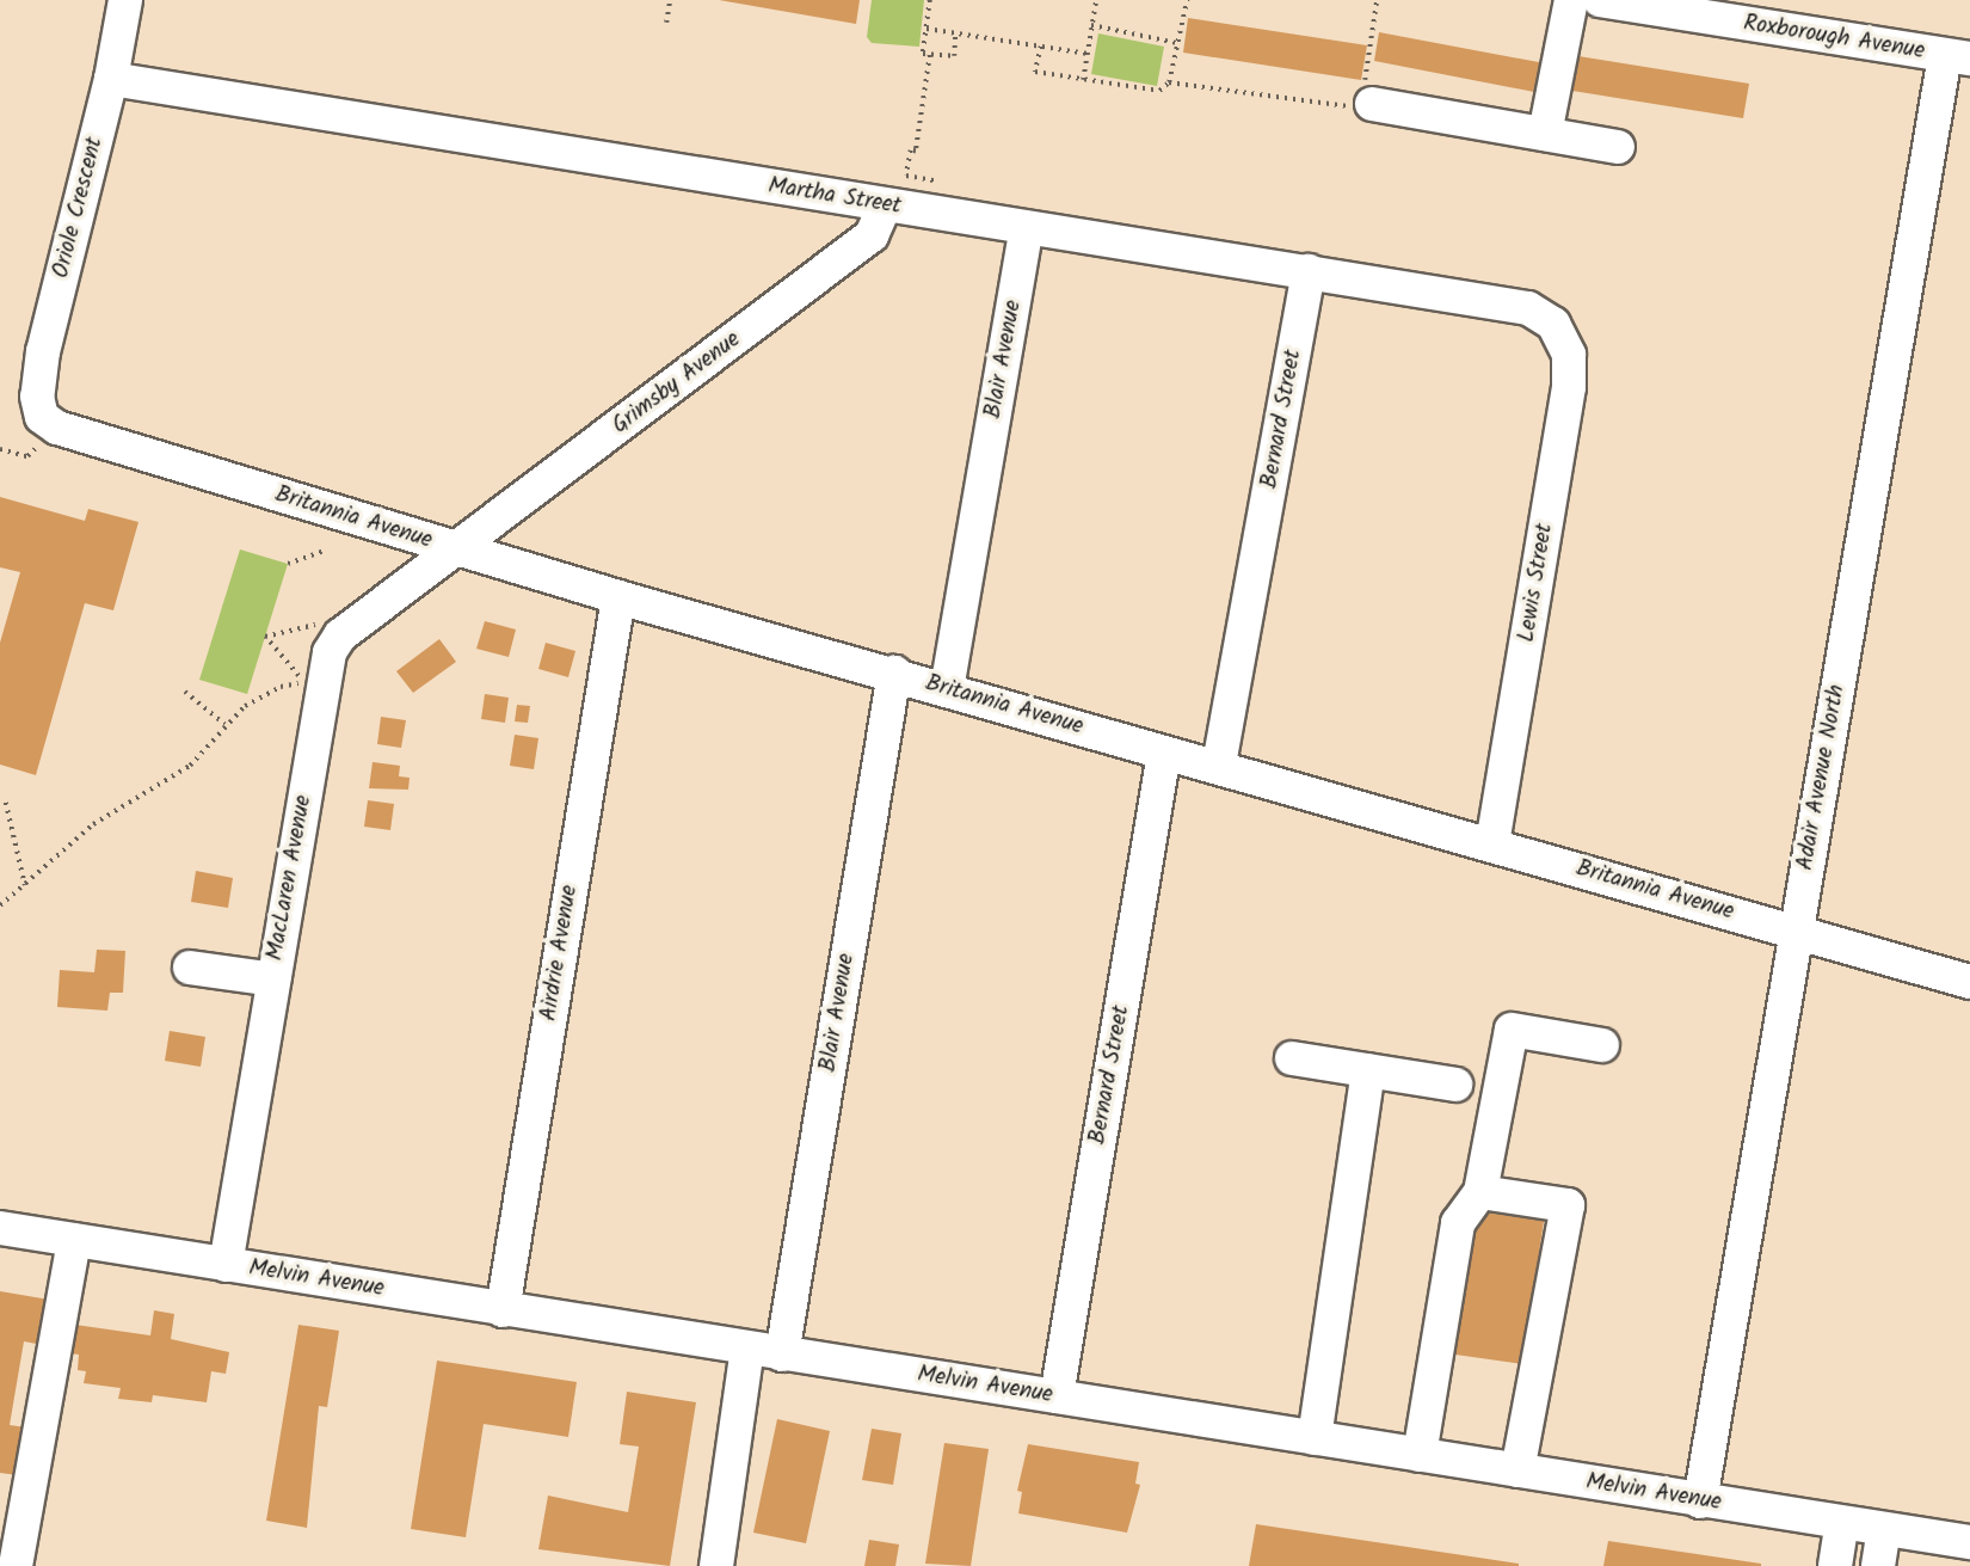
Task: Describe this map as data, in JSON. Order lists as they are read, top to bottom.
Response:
{
  "streets": {
    "street": [
      "Roxborough Avenue",
      "Martha Street",
      "Oriole Crescent",
      "Blair Avenue",
      "Grimsby Avenue",
      "Bernard Street",
      "Britannia Avenue",
      "Lewis Street",
      "Adair Avenue North",
      "MacLaren Avenue",
      "Airdrie Avenue",
      "Melvin Avenue"
    ]
  },
  "crossings": [
    ["Roxborough Avenue", "Adair Avenue North"],
    ["Martha Street", "Oriole Crescent"],
    ["Martha Street", "Blair Avenue"],
    ["Martha Street", "Grimsby Avenue"],
    ["Martha Street", "Bernard Street"],
    ["Martha Street", "Lewis Street"],
    ["Oriole Crescent", "Britannia Avenue"],
    ["Blair Avenue", "Britannia Avenue"],
    ["Blair Avenue", "Melvin Avenue"],
    ["Grimsby Avenue", "Britannia Avenue"],
    ["Grimsby Avenue", "MacLaren Avenue"],
    ["Bernard Street", "Britannia Avenue"],
    ["Bernard Street", "Melvin Avenue"],
    ["Britannia Avenue", "Lewis Street"],
    ["Britannia Avenue", "Adair Avenue North"],
    ["Britannia Avenue", "MacLaren Avenue"],
    ["Britannia Avenue", "Airdrie Avenue"],
    ["Adair Avenue North", "Melvin Avenue"],
    ["MacLaren Avenue", "Melvin Avenue"],
    ["Airdrie Avenue", "Melvin Avenue"]
  ]
}
